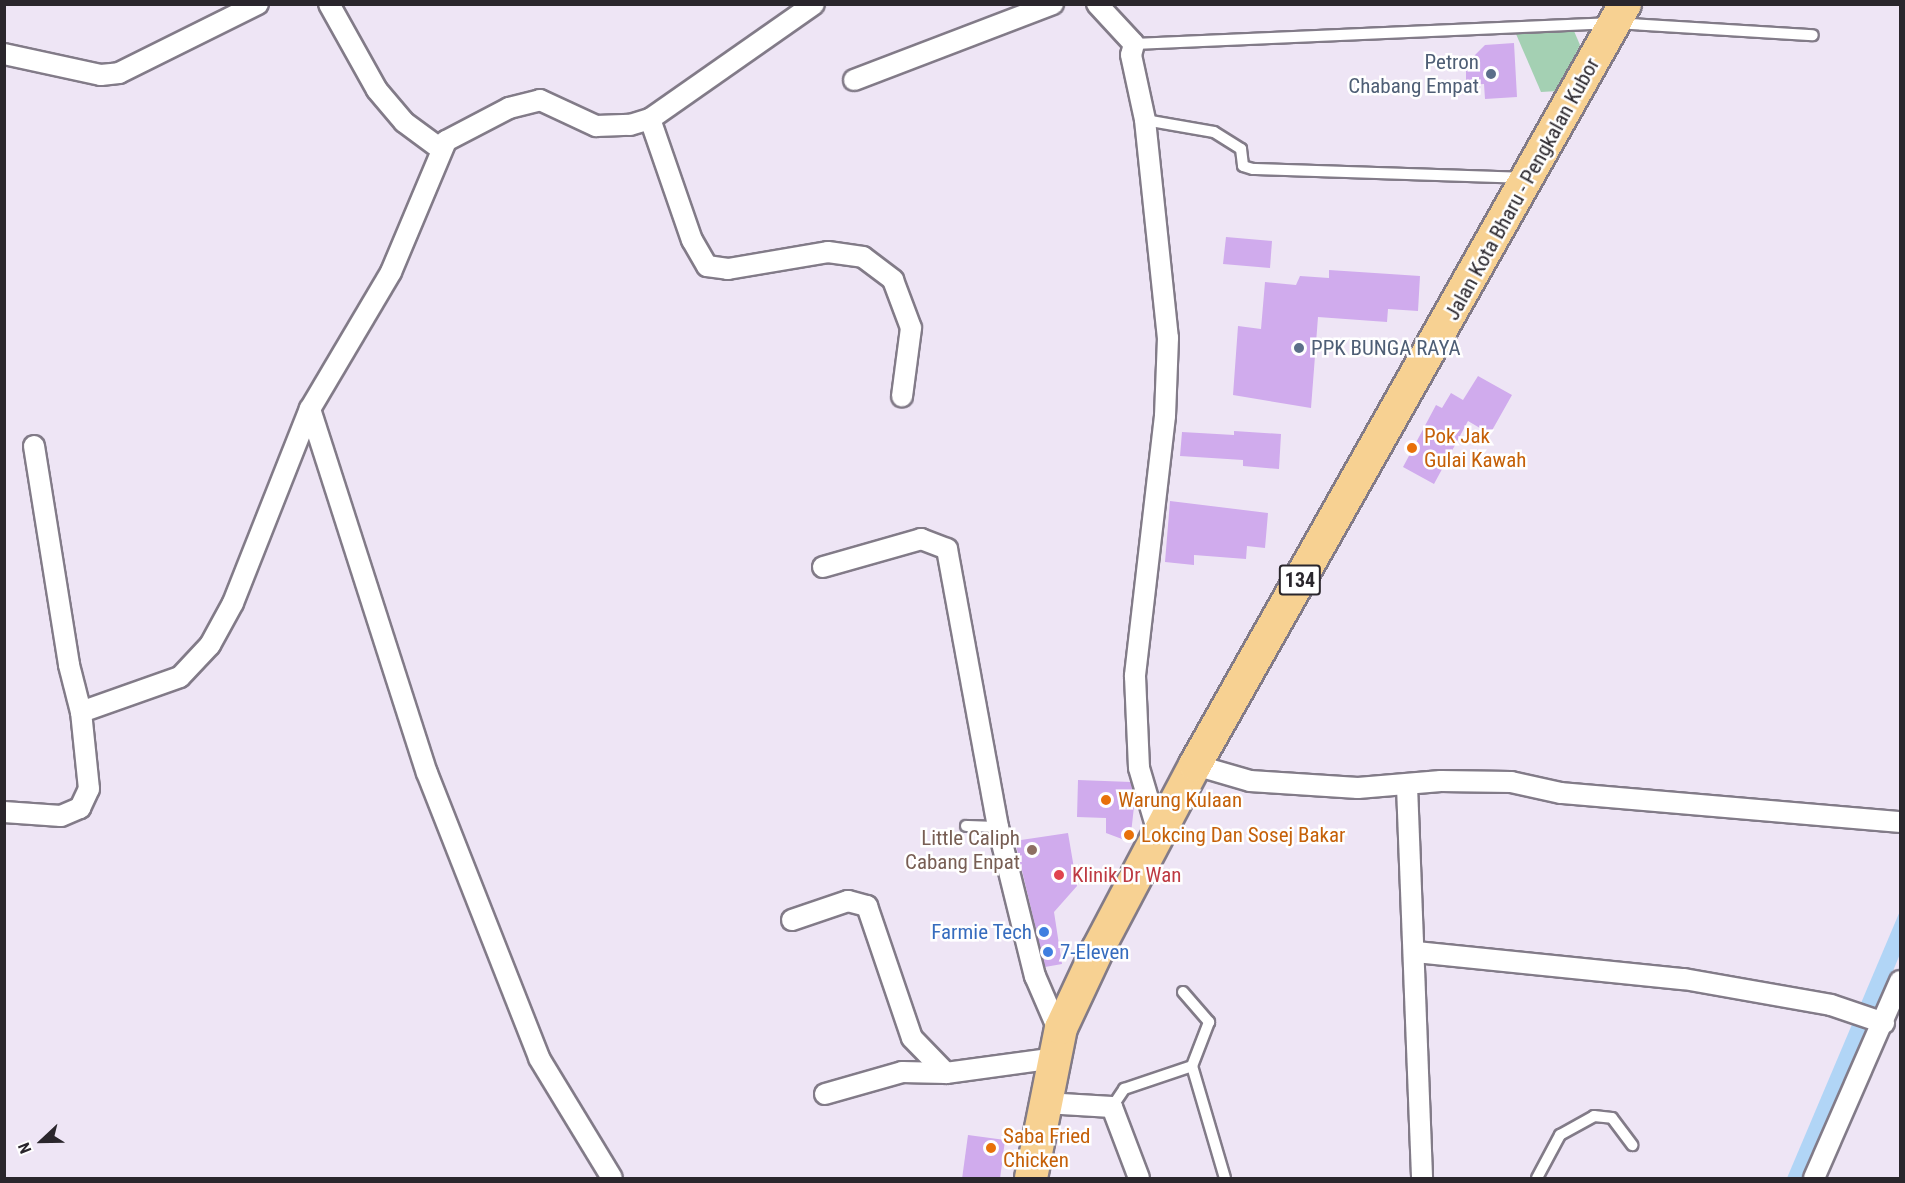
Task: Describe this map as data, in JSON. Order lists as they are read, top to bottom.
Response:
{
  "streets": {
    "main road": ["Jalan Kota Bharu - Pengkalan Kubor", "134"]
  },
  "places": [
    "Petron Chabang Empat",
    "PPK BUNGA RAYA",
    "Pok Jak Gulai Kawah",
    "Warung Kulaan",
    "Lokcing Dan Sosej Bakar",
    "Little Caliph Cabang Enpat",
    "Klinik Dr Wan",
    "Farmie Tech",
    "7-Eleven",
    "Saba Fried Chicken"
  ],
  "north": "left"
}
